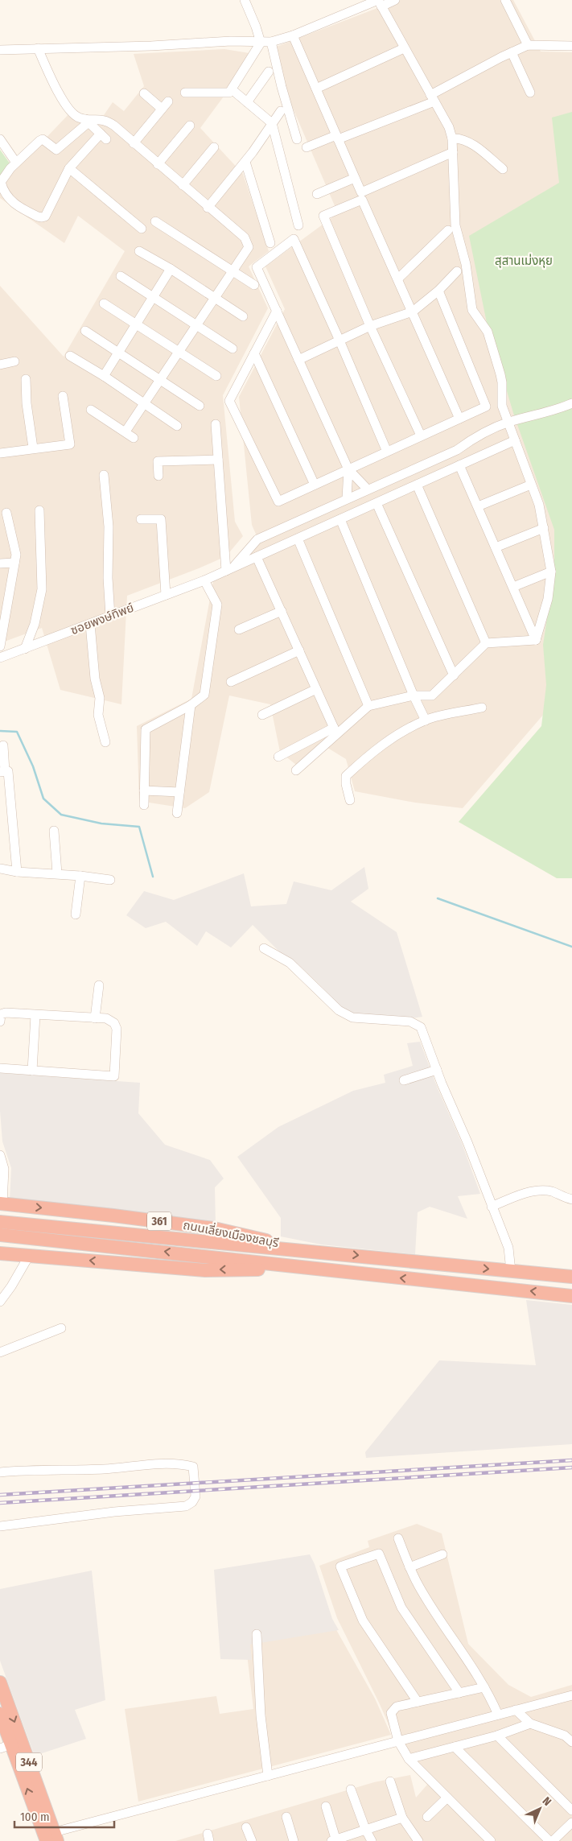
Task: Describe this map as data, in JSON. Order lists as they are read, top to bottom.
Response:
{
  "streets": {
    "highway": ["361", "ถนนเลี่ยงเมืองชลบุรี", "344"],
    "street": ["ซอยพงษ์ทิพย์"]
  },
  "parks": ["สุสานเม่งหุย"],
  "scale_bar": "100 m",
  "north": "top right"
}
